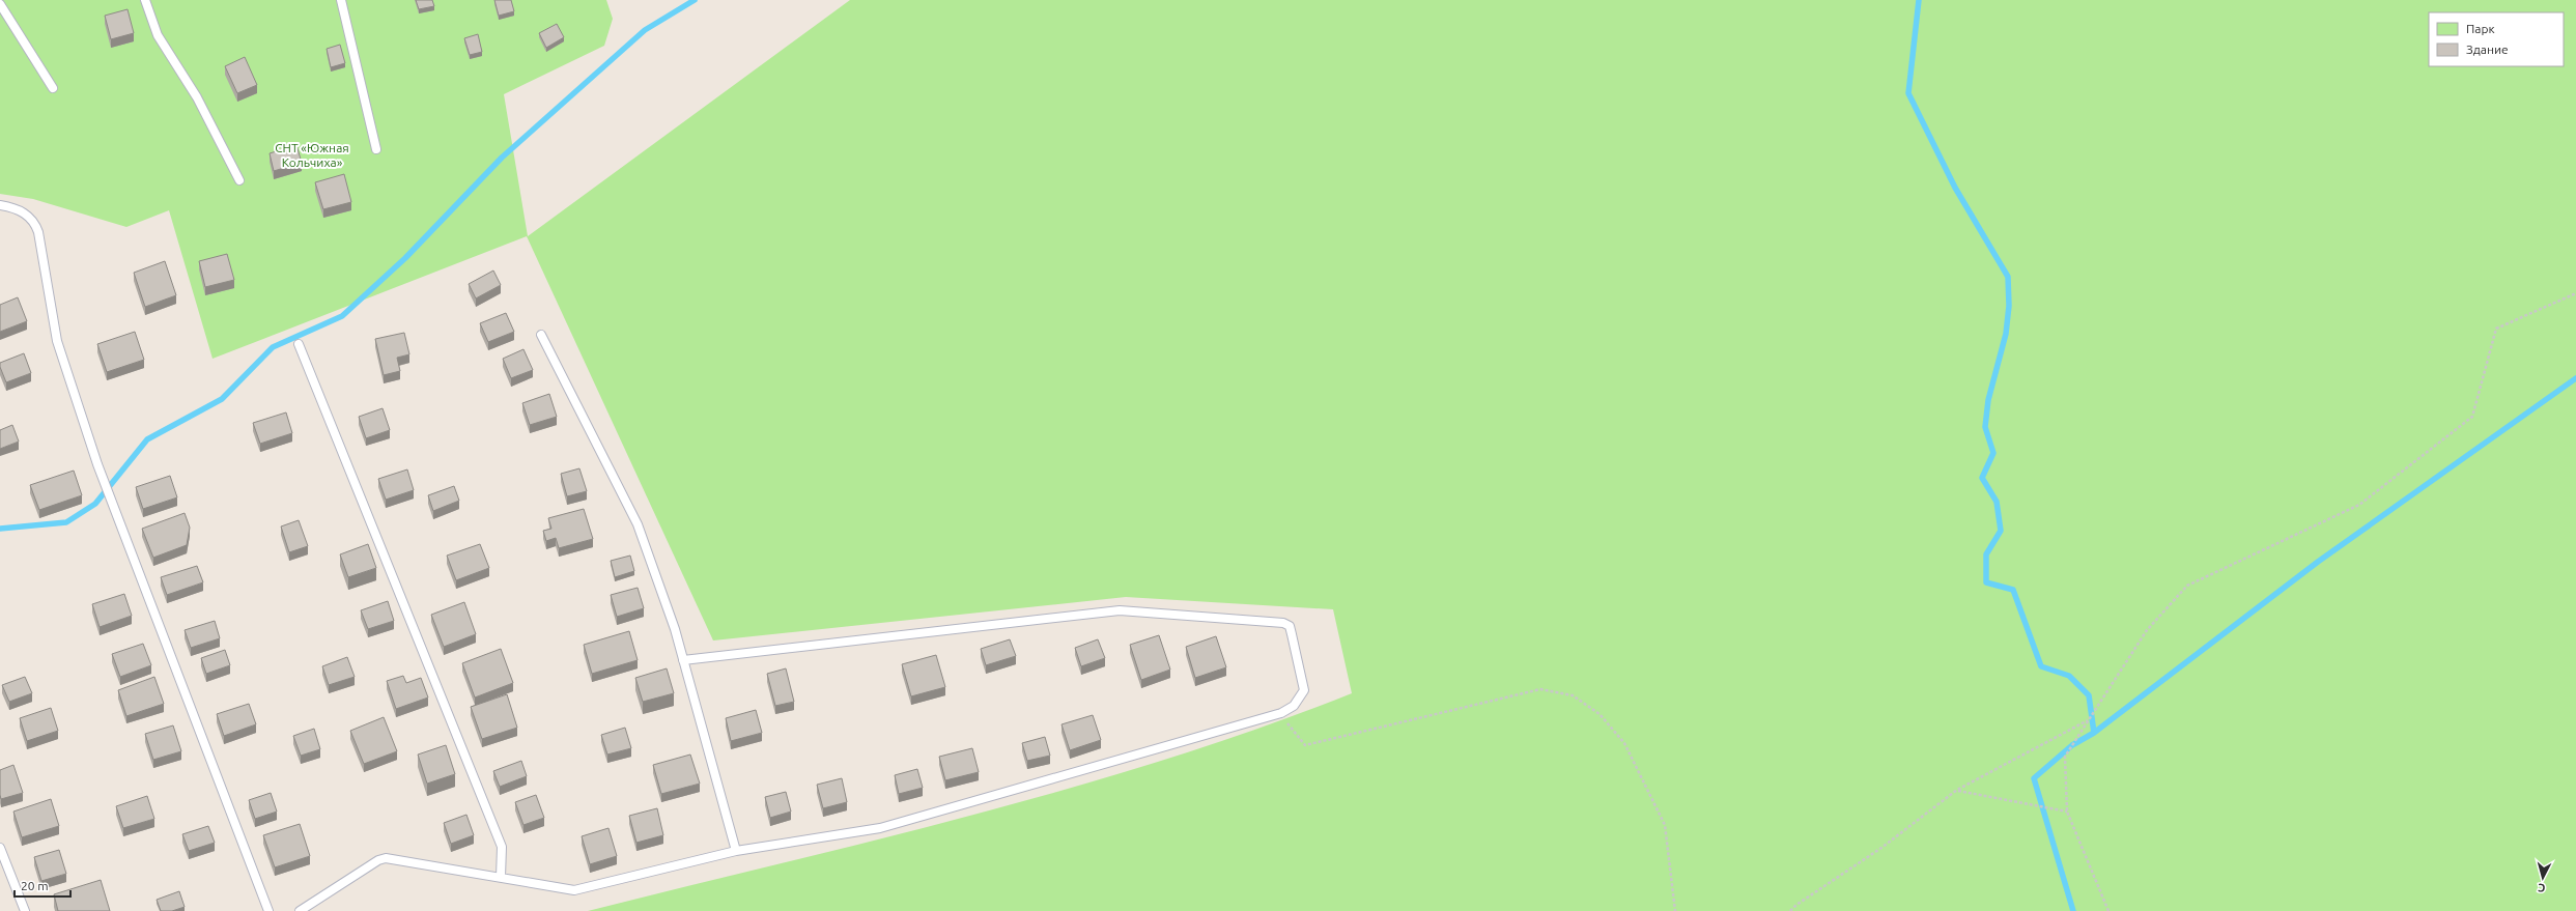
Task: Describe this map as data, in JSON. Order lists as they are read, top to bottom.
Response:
{
  "parks": ["СНТ «Южная Кольчиха»"],
  "legend": ["Парк", "Здание"],
  "scale_bar": "20 m",
  "north": "bottom"
}
